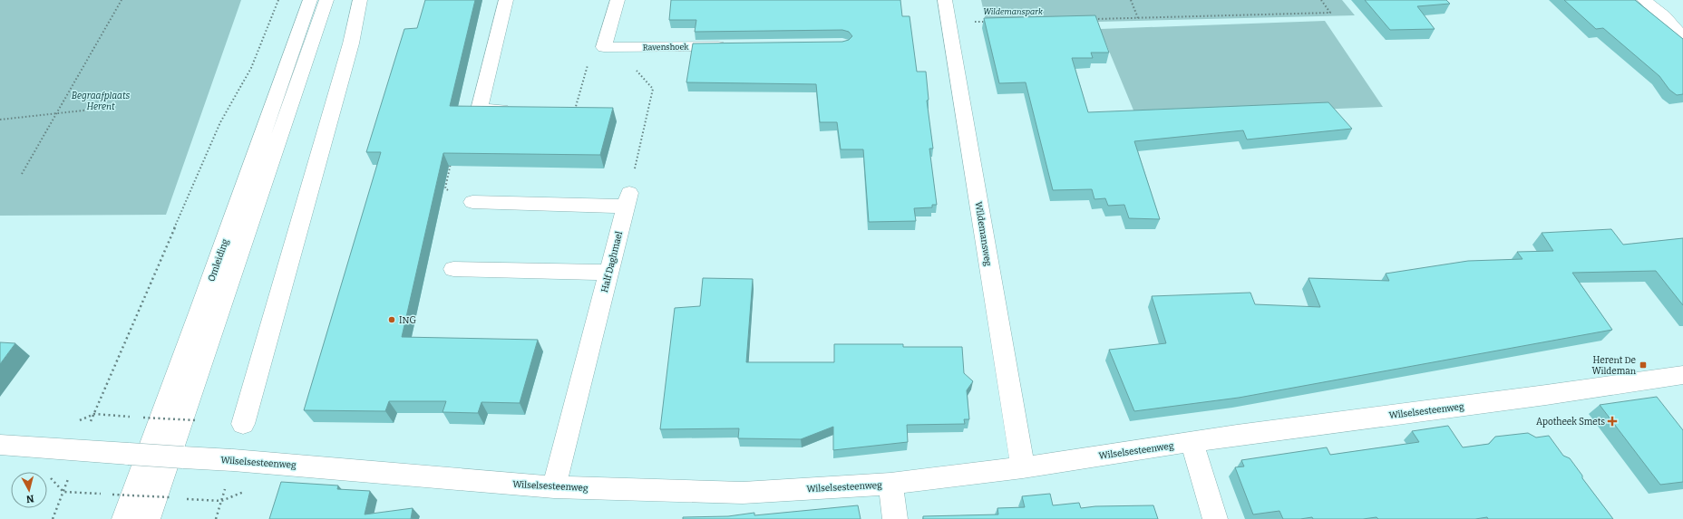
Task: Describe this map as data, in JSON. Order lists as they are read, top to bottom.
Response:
{
  "streets": {
    "street": [
      "Ravenshoek",
      "Wildemansweg",
      "Omleiding",
      "Half Daghmael",
      "Wilselsesteenweg"
    ]
  },
  "crossings": [
    ["Wildemansweg", "Wilselsesteenweg"],
    ["Half Daghmael", "Wilselsesteenweg"]
  ],
  "parks": ["Wildemanspark", "Begraafplaats Herent"],
  "places": {
    "other": ["ING"],
    "transit": ["Herent De Wildeman"],
    "health": ["Apotheek Smets"]
  },
  "north": "bottom"
}
